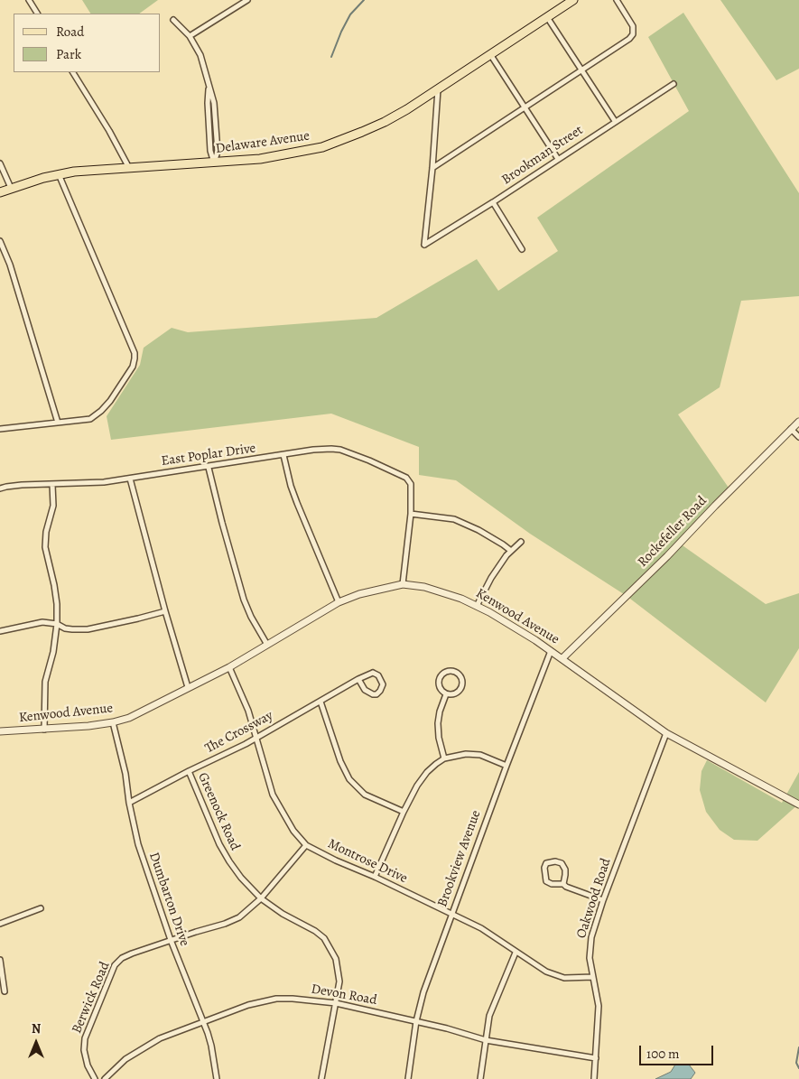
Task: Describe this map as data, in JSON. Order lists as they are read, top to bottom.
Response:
{
  "streets": {
    "main road": ["Delaware Avenue"],
    "street": [
      "Brookman Street",
      "East Poplar Drive",
      "Rockefeller Road",
      "Kenwood Avenue",
      "The Crossway",
      "Greenock Road",
      "Brookview Avenue",
      "Montrose Drive",
      "Oakwood Road",
      "Dumbarton Drive",
      "Devon Road",
      "Berwick Road"
    ]
  },
  "crossings": [
    ["Rockefeller Road", "Kenwood Avenue"],
    ["Kenwood Avenue", "Brookview Avenue"],
    ["Kenwood Avenue", "Montrose Drive"],
    ["Kenwood Avenue", "Oakwood Road"],
    ["Kenwood Avenue", "Dumbarton Drive"],
    ["The Crossway", "Greenock Road"],
    ["The Crossway", "Montrose Drive"],
    ["The Crossway", "Dumbarton Drive"],
    ["Greenock Road", "Devon Road"],
    ["Greenock Road", "Berwick Road"],
    ["Brookview Avenue", "Montrose Drive"],
    ["Brookview Avenue", "Devon Road"],
    ["Montrose Drive", "Oakwood Road"],
    ["Montrose Drive", "Berwick Road"],
    ["Oakwood Road", "Devon Road"],
    ["Dumbarton Drive", "Devon Road"],
    ["Dumbarton Drive", "Berwick Road"]
  ],
  "legend": ["Road", "Park"],
  "scale_bar": "100 m",
  "north": "top"
}
